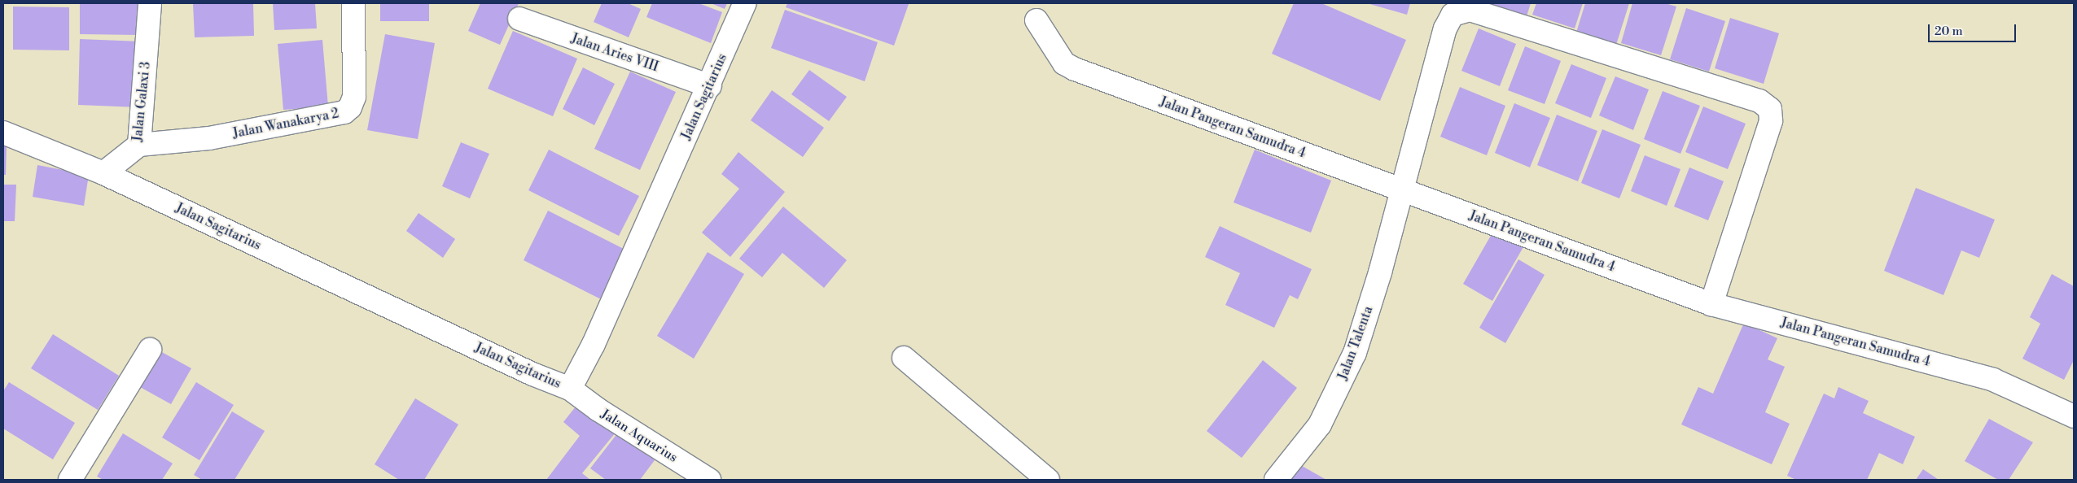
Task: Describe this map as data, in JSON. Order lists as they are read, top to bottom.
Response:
{
  "streets": {
    "street": [
      "Jalan Aries VIII",
      "Jalan Sagitarius",
      "Jalan Galaxi 3",
      "Jalan Wanakarya 2",
      "Jalan Pangeran Samudra 4",
      "Jalan Talenta",
      "Jalan Aquarius"
    ]
  },
  "crossings": [
    ["Jalan Aries VIII", "Jalan Sagitarius"],
    ["Jalan Sagitarius", "Jalan Galaxi 3"],
    ["Jalan Sagitarius", "Jalan Aquarius"],
    ["Jalan Galaxi 3", "Jalan Wanakarya 2"],
    ["Jalan Pangeran Samudra 4", "Jalan Talenta"]
  ],
  "scale_bar": "20 m"
}
